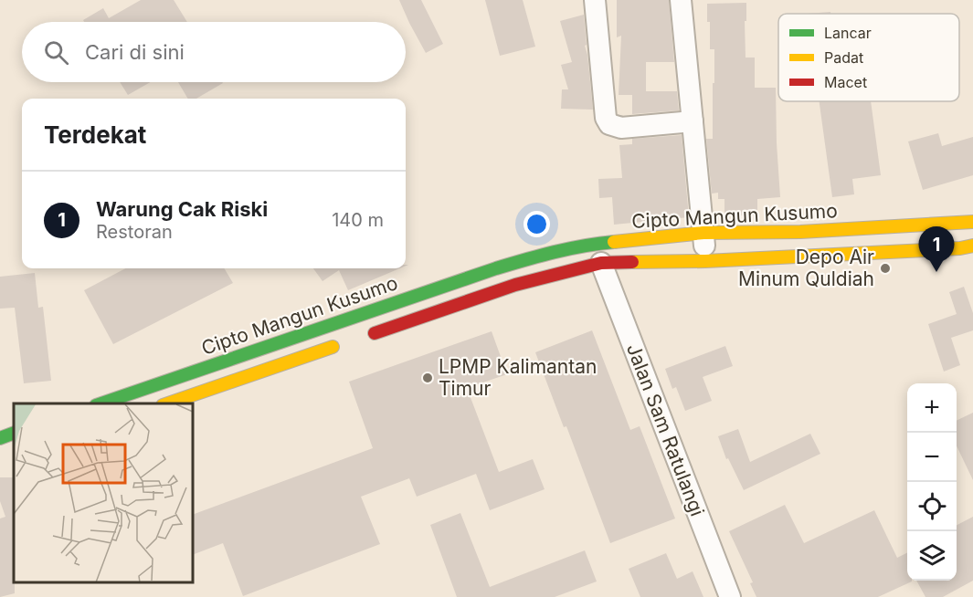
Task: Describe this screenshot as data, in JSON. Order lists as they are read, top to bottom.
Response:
{
  "streets": {
    "highway": ["Cipto Mangun Kusumo"],
    "street": ["Jalan Sam Ratulangi"]
  },
  "places": ["Depo Air Minum Quldiah", "LPMP Kalimantan Timur"],
  "legend": ["Lancar", "Padat", "Macet"],
  "page": {
    "search": "Cari di sini",
    "heading": "Terdekat",
    "list": [
      {
        "mark": "1",
        "name": "Warung Cak Riski",
        "note": "Restoran",
        "value": "140 m"
      }
    ],
    "pins": "1",
    "map_buttons": ["+", "−"]
  }
}
